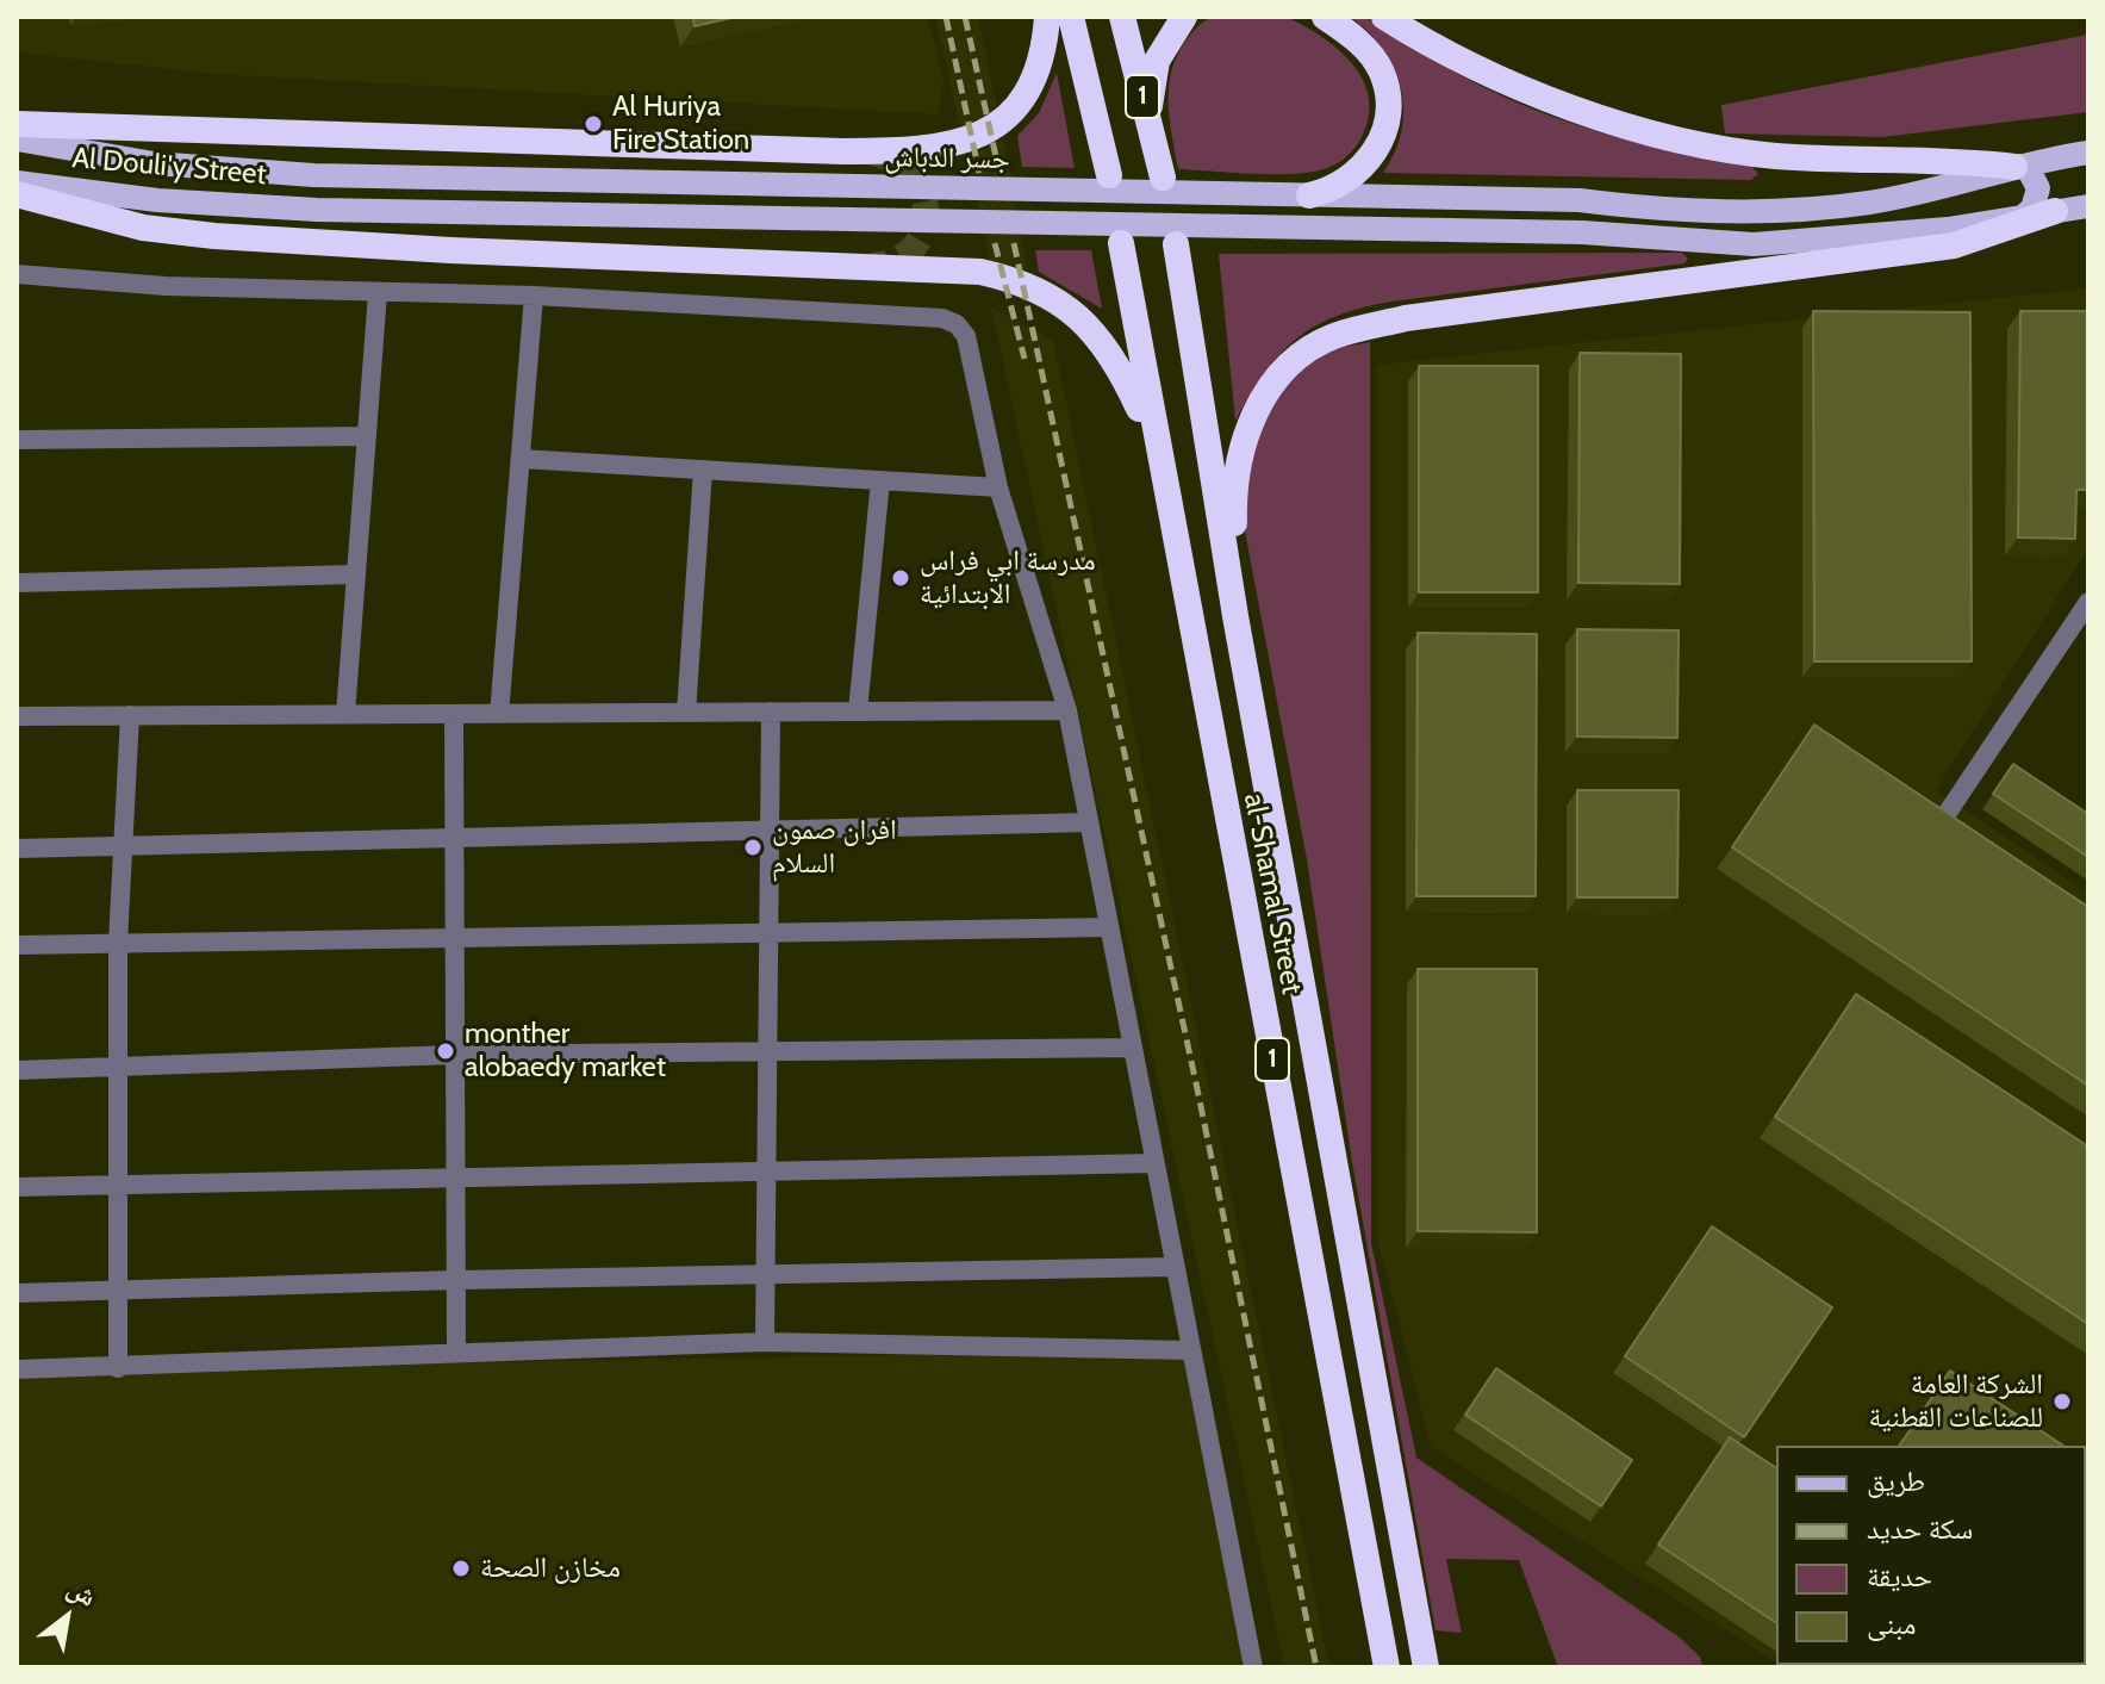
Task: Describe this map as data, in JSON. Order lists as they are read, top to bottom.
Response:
{
  "streets": {
    "highway": ["1", "al-Shamal Street"],
    "main road": ["جسر الدباش", "Al Douli'y Street"]
  },
  "crossings": [
    ["جسر الدباش", "Al Douli'y Street"]
  ],
  "places": [
    "Al Huriya Fire Station",
    "مدرسة ابي فراس الابتدائية",
    "افران صمون السلام",
    "monther alobaedy market",
    "الشركة العامة للصناعات القطنية",
    "مخازن الصحة"
  ],
  "legend": [
    "طريق",
    "سكة حديد",
    "حديقة",
    "مبنى"
  ],
  "north": "top right"
}
